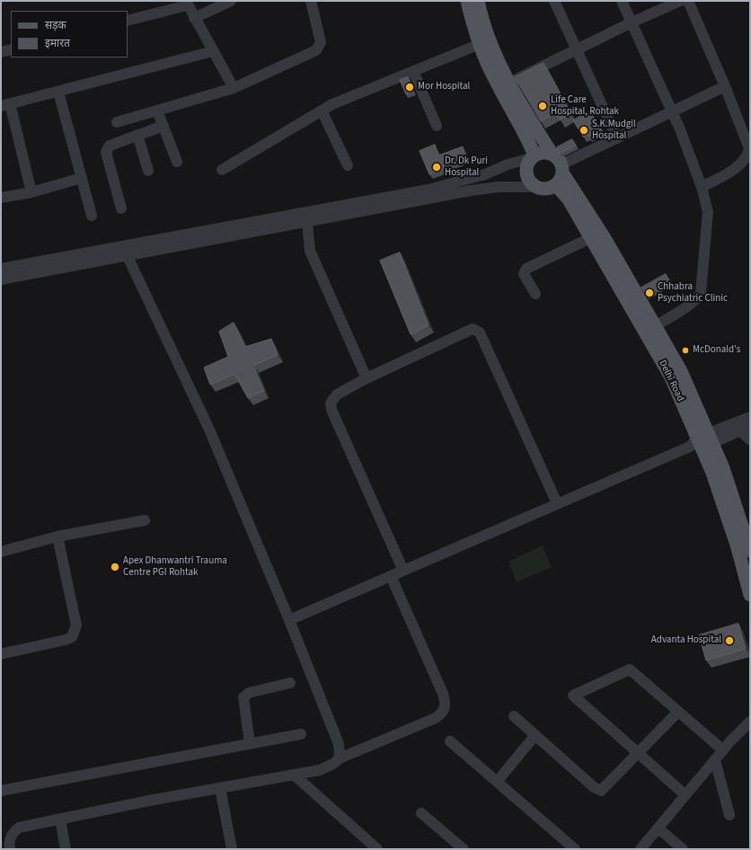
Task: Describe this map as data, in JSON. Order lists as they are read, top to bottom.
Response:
{
  "streets": {
    "main road": ["Delhi Road"]
  },
  "places": [
    "Mor Hospital",
    "Life Care Hospital, Rohtak",
    "S.K.Mudgil Hospital",
    "Dr. Dk Puri Hospital",
    "Chhabra Psychiatric Clinic",
    "McDonald's",
    "Apex Dhanwantri Trauma Centre PGI Rohtak",
    "Advanta Hospital"
  ],
  "legend": ["सड़क", "इमारत"]
}
